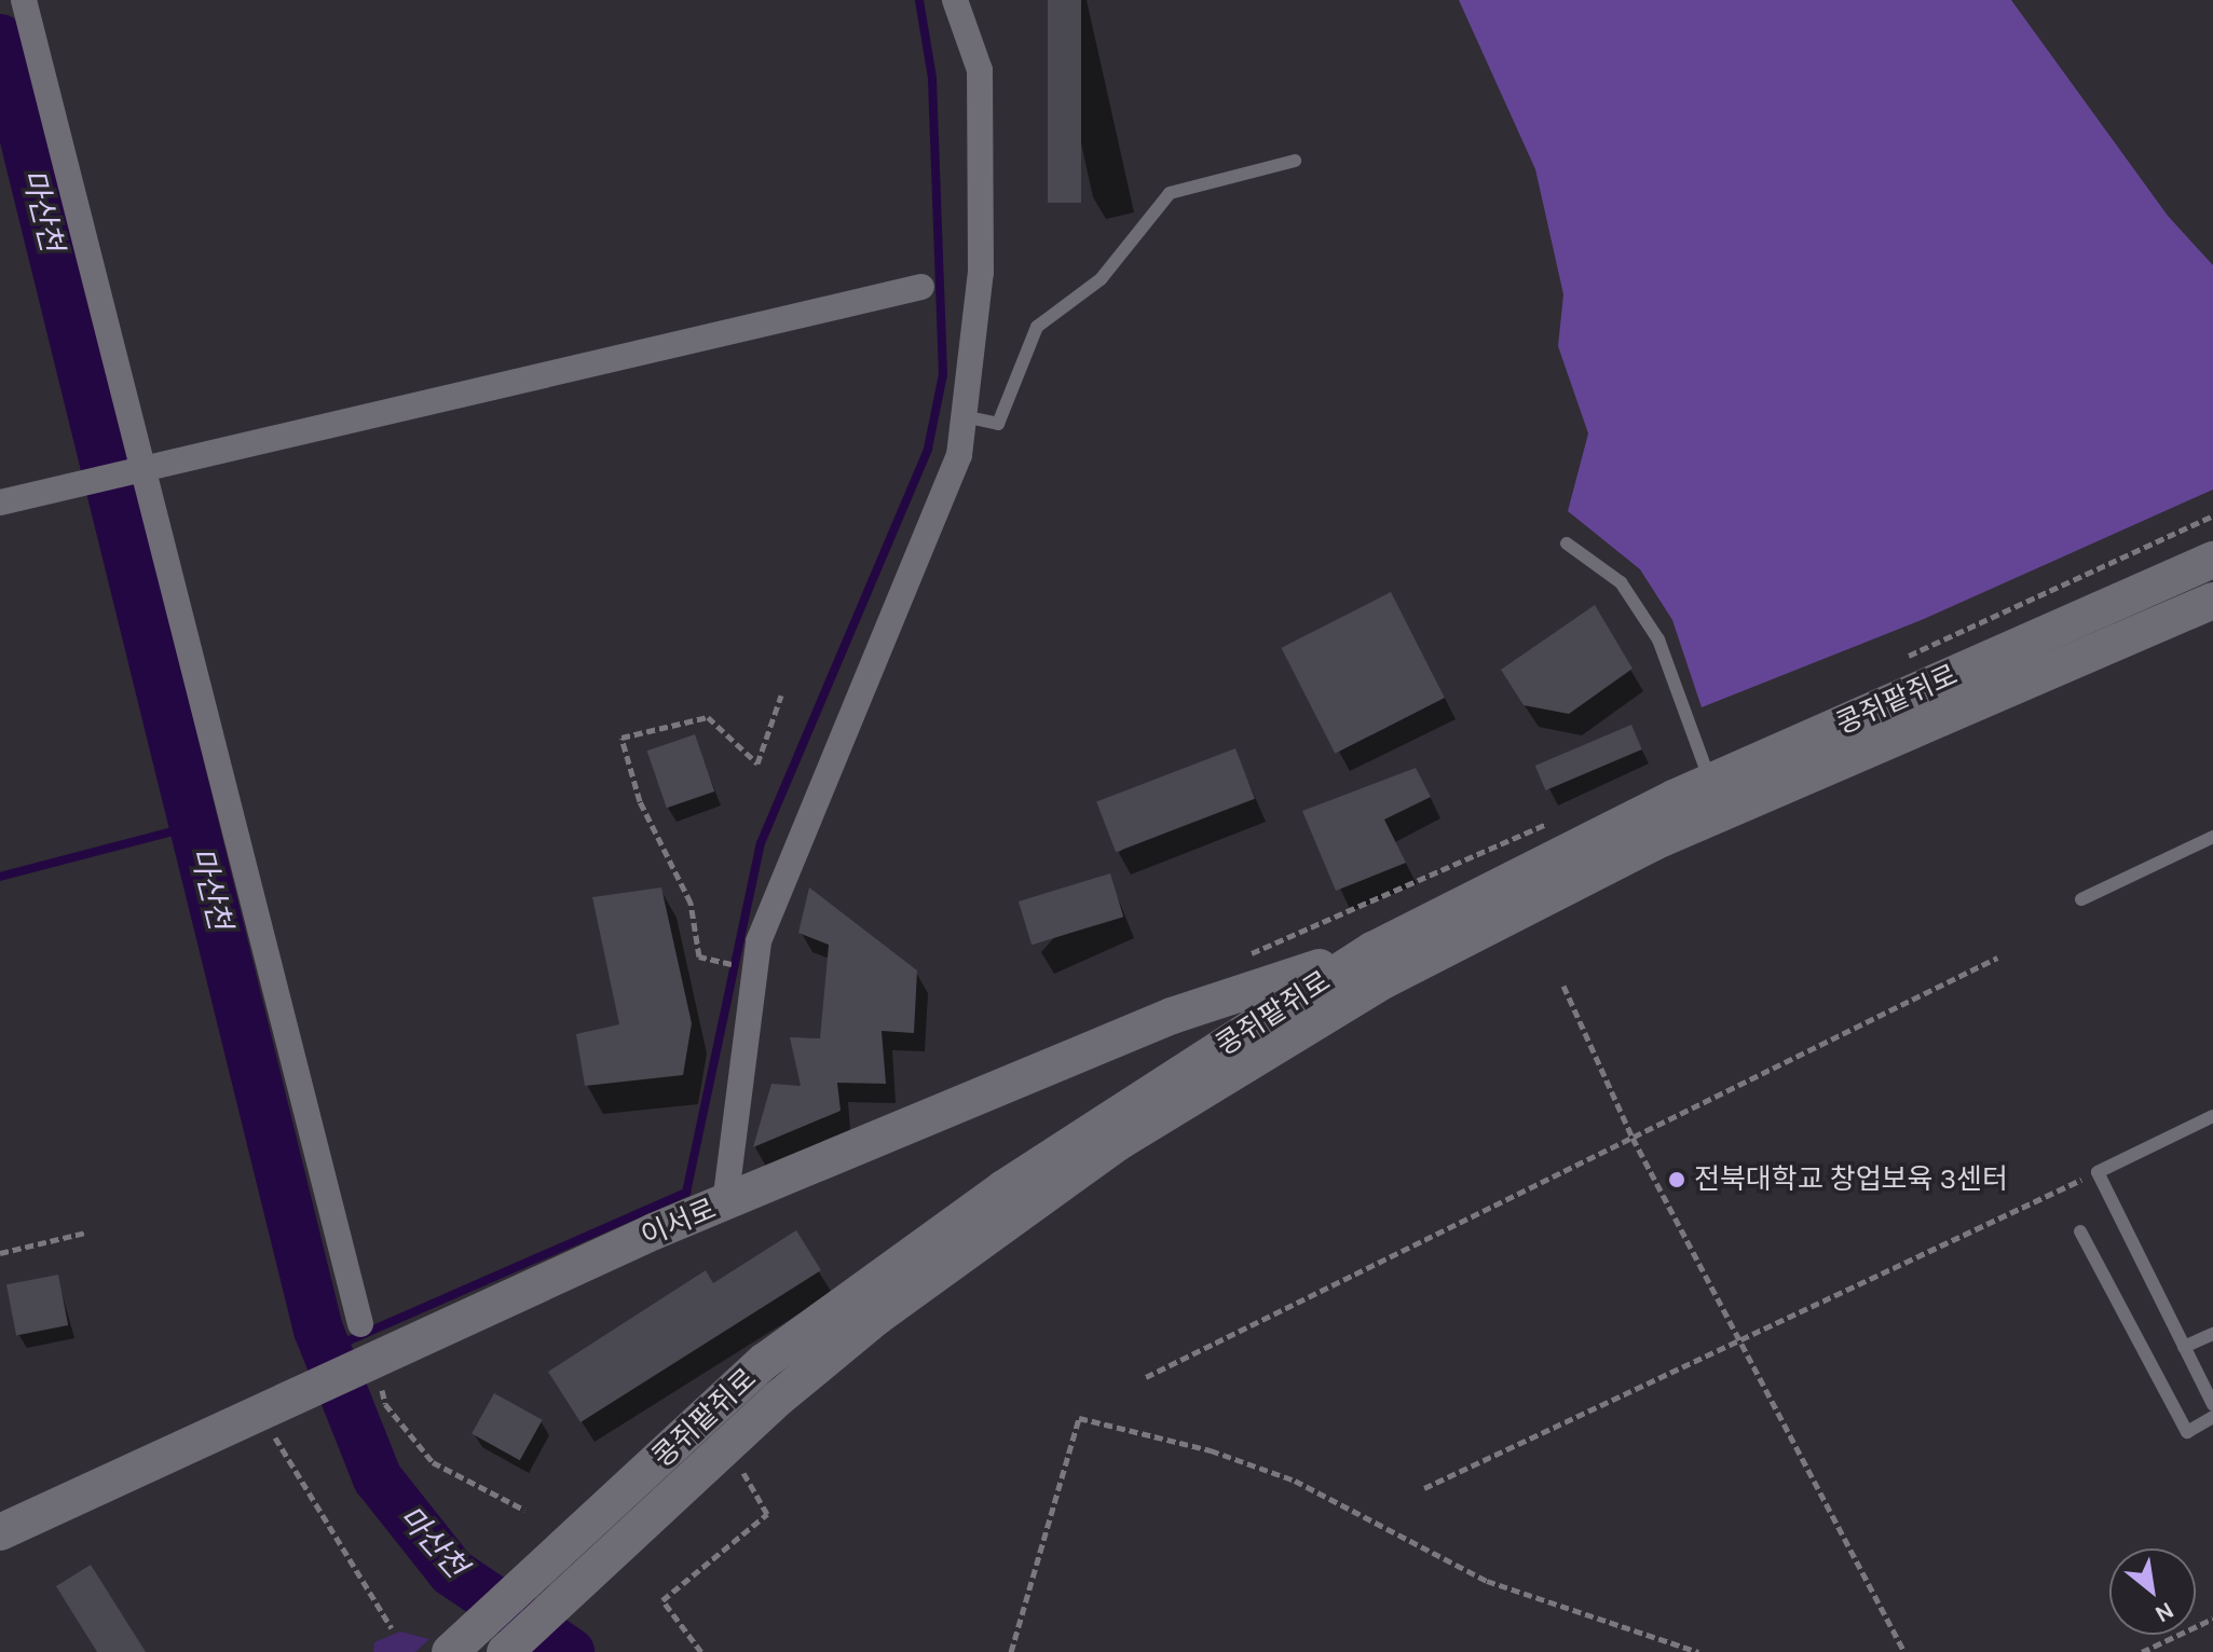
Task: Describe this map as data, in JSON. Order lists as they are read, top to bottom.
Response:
{
  "streets": {
    "main road": ["콩쥐팥쥐로", "이서로"]
  },
  "crossings": [
    ["콩쥐팥쥐로", "이서로"]
  ],
  "water": ["마산천"],
  "places": ["전북대학교 창업보육 3센터"],
  "north": "bottom right"
}
